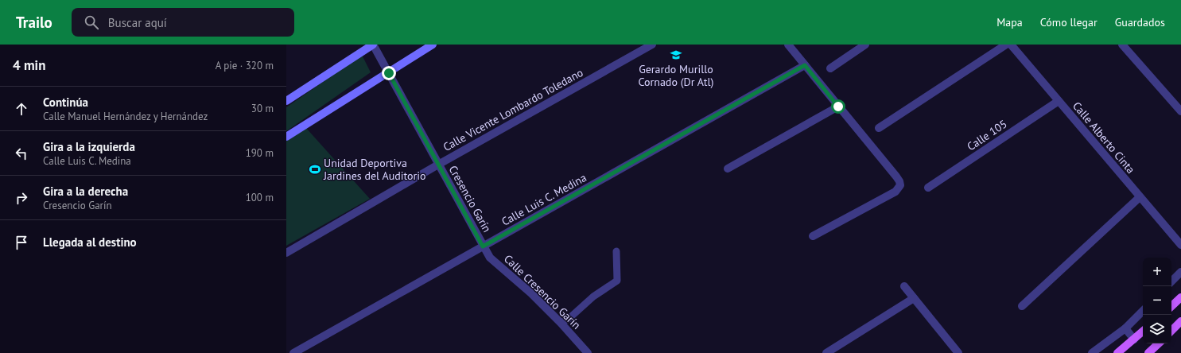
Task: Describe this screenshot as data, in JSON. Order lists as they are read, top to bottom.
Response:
{
  "streets": {
    "street": [
      "Calle Vicente Lombardo Toledano",
      "Calle 105",
      "Calle Alberto Cinta",
      "Cresencio Garín",
      "Calle Luis C. Medina",
      "Calle Cresencio Garín"
    ]
  },
  "crossings": [
    ["Calle Vicente Lombardo Toledano", "Cresencio Garín"],
    ["Calle 105", "Calle Alberto Cinta"],
    ["Cresencio Garín", "Calle Luis C. Medina"],
    ["Cresencio Garín", "Calle Cresencio Garín"],
    ["Calle Luis C. Medina", "Calle Cresencio Garín"]
  ],
  "places": {
    "school or university": ["Gerardo Murillo Cornado (Dr Atl)"],
    "sports": ["Unidad Deportiva Jardines del Auditorio"]
  },
  "page": {
    "header": "Trailo",
    "search": "Buscar aquí",
    "nav": ["Mapa", "Cómo llegar", "Guardados"],
    "heading": ["4 min", "A pie · 320 m"],
    "list": [
      ["Continúa", "Calle Manuel Hernández y Hernández", "30 m"],
      ["Gira a la izquierda", "Calle Luis C. Medina", "190 m"],
      ["Gira a la derecha", "Cresencio Garín", "100 m"],
      "Llegada al destino"
    ],
    "map_buttons": ["+", "−"]
  }
}
